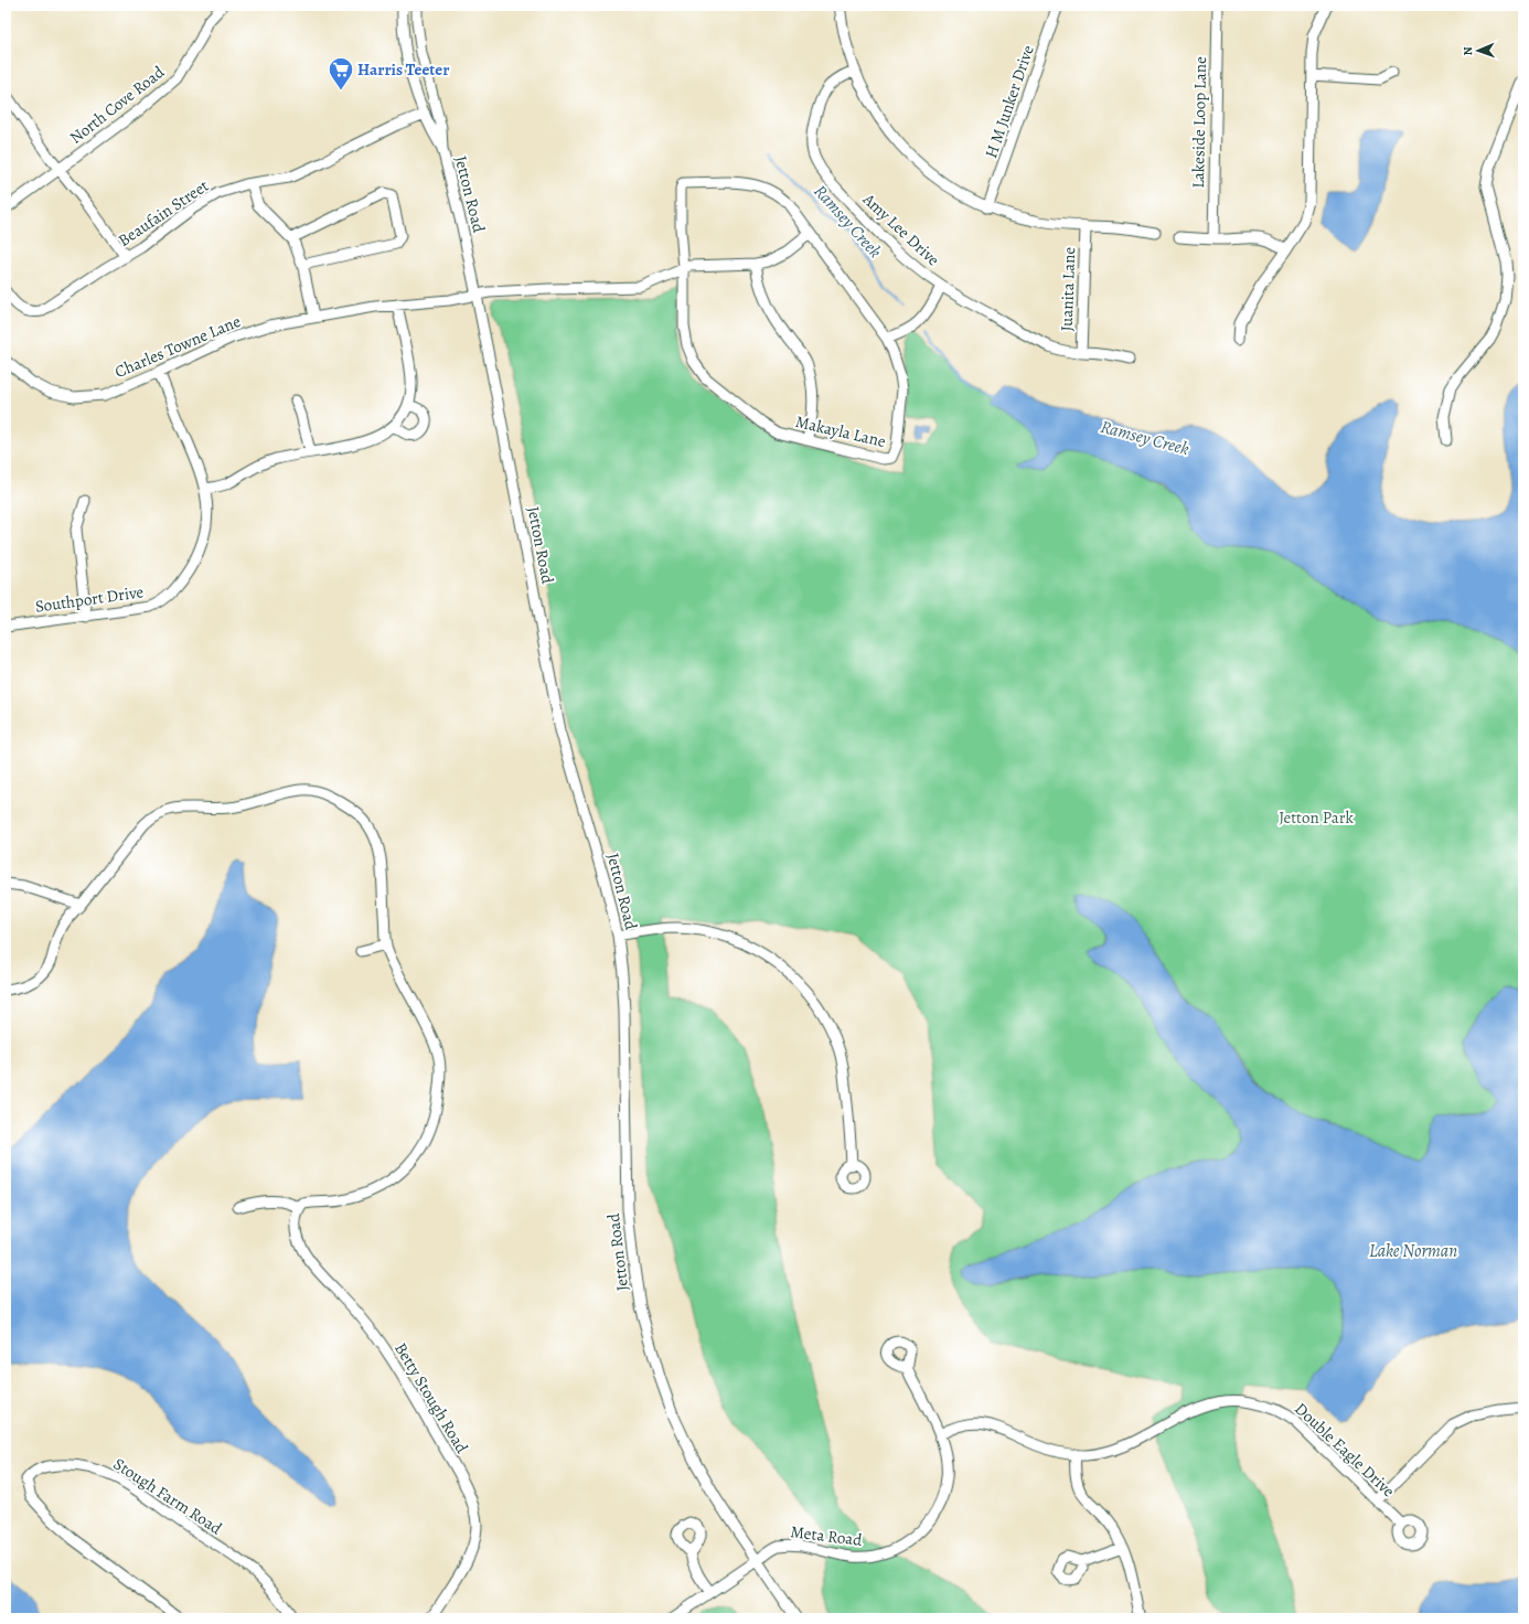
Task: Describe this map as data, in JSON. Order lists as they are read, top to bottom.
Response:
{
  "streets": {
    "street": [
      "H M Junker Drive",
      "North Cove Road",
      "Lakeside Loop Lane",
      "Jetton Road",
      "Beaufain Street",
      "Amy Lee Drive",
      "Juanita Lane",
      "Charles Towne Lane",
      "Makayla Lane",
      "Southport Drive",
      "Betty Stough Road",
      "Double Eagle Drive",
      "Stough Farm Road",
      "Meta Road"
    ]
  },
  "crossings": [
    ["Jetton Road", "Beaufain Street"],
    ["Jetton Road", "Charles Towne Lane"],
    ["Jetton Road", "Meta Road"],
    ["Amy Lee Drive", "Juanita Lane"],
    ["Charles Towne Lane", "Makayla Lane"],
    ["Charles Towne Lane", "Southport Drive"],
    ["Double Eagle Drive", "Meta Road"]
  ],
  "water": ["Ramsey Creek", "Lake Norman"],
  "parks": ["Jetton Park"],
  "places": {
    "supermarket": ["Harris Teeter"]
  },
  "north": "left"
}
